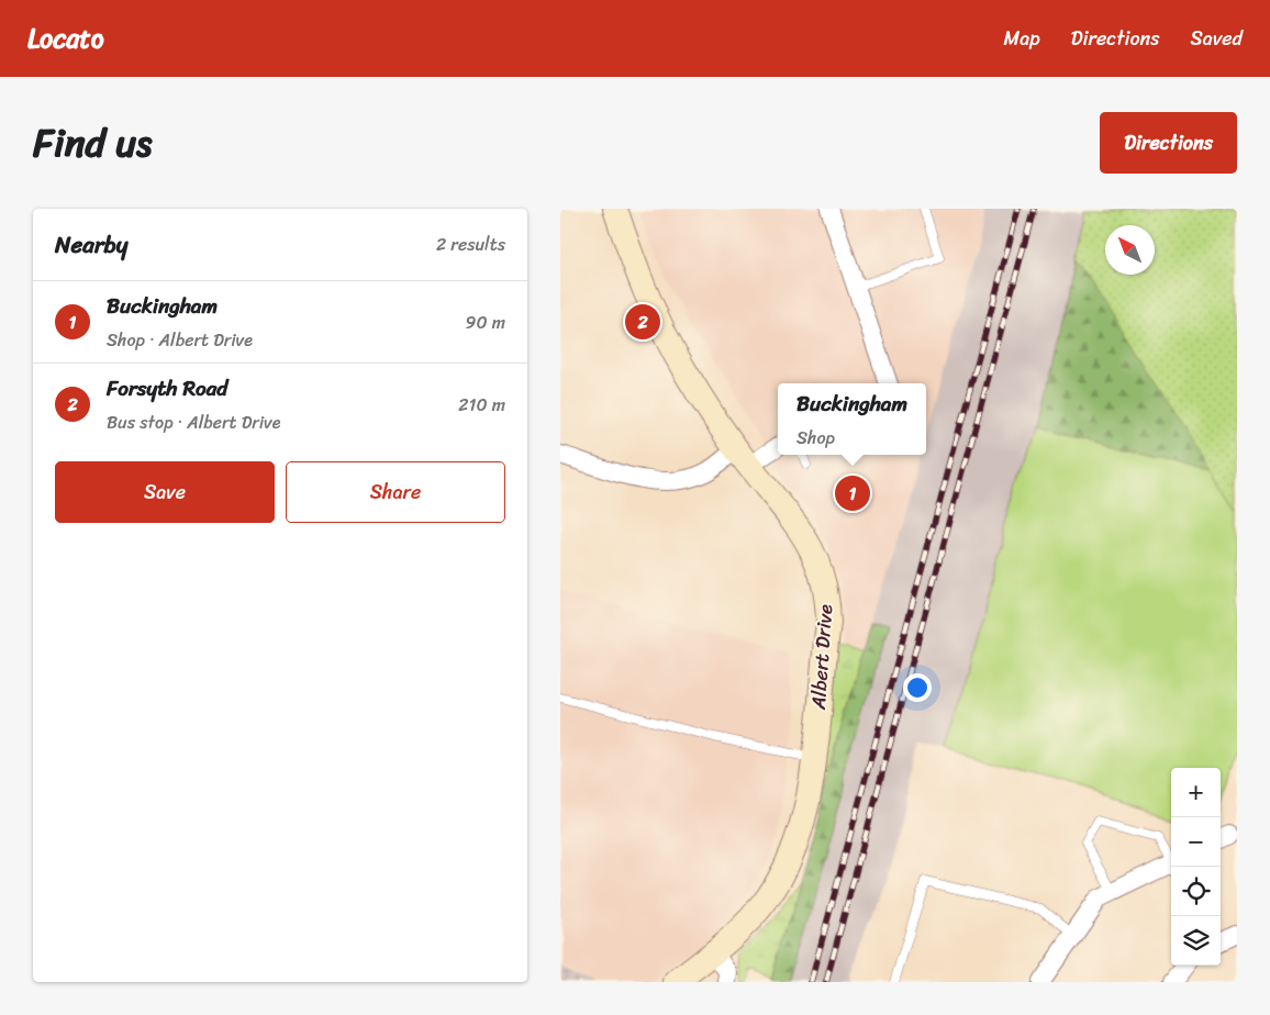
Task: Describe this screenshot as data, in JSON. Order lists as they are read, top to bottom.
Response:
{
  "streets": {
    "street": ["Albert Drive"]
  },
  "north": "top left",
  "page": {
    "header": "Locato",
    "nav": ["Map", "Directions", "Saved"],
    "title": "Find us",
    "buttons": [
      "Directions",
      ["Save", "Share"]
    ],
    "heading": ["Nearby", "2 results"],
    "list": [
      {
        "mark": "1",
        "name": "Buckingham",
        "note": "Shop · Albert Drive",
        "value": "90 m"
      },
      {
        "mark": "2",
        "name": "Forsyth Road",
        "note": "Bus stop · Albert Drive",
        "value": "210 m"
      }
    ],
    "pins": ["2", "1"],
    "popup": ["Buckingham", "Shop"],
    "map_buttons": ["+", "−"]
  }
}
